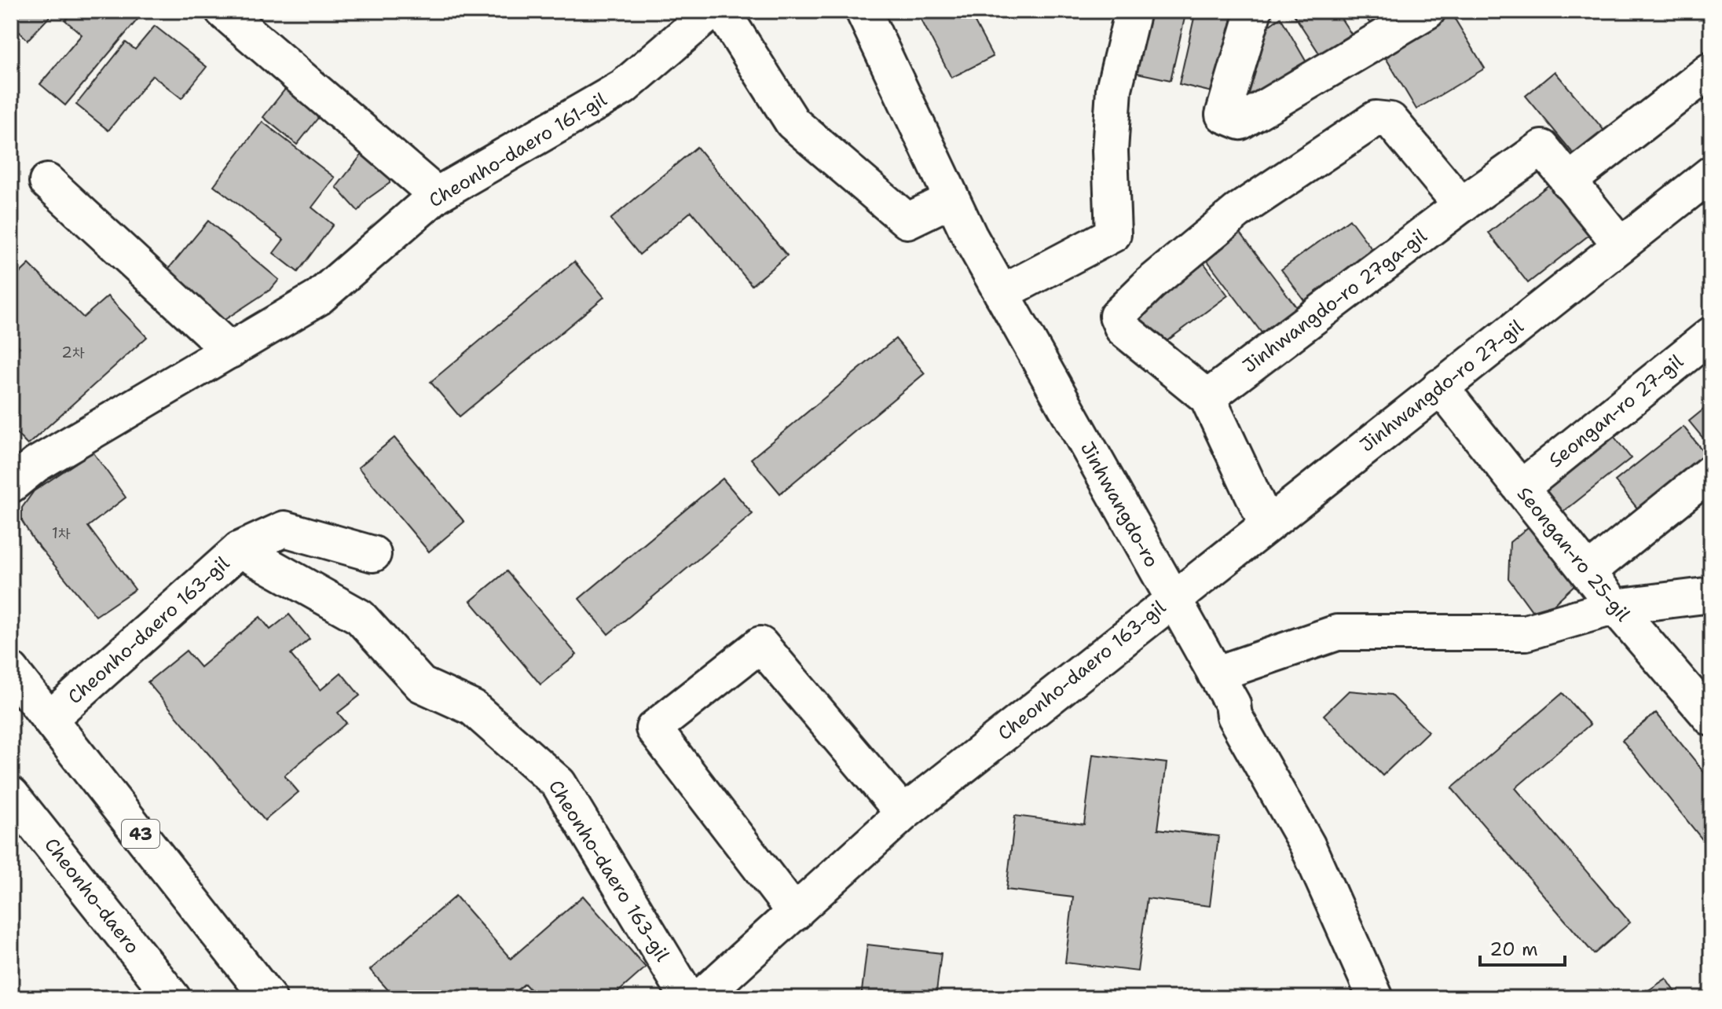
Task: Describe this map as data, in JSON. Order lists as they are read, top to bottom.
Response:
{
  "streets": {
    "street": [
      "Cheonho-daero 161-gil",
      "Jinhwangdo-ro 27ga-gil",
      "Jinhwangdo-ro 27-gil",
      "Seongan-ro 27-gil",
      "Jinhwangdo-ro",
      "Seongan-ro 25-gil",
      "Cheonho-daero 163-gil",
      "43",
      "Cheonho-daero"
    ]
  },
  "crossings": [
    ["Jinhwangdo-ro 27ga-gil", "Jinhwangdo-ro 27-gil"],
    ["Jinhwangdo-ro 27-gil", "Jinhwangdo-ro"],
    ["Jinhwangdo-ro 27-gil", "Seongan-ro 25-gil"],
    ["Jinhwangdo-ro 27-gil", "Cheonho-daero 163-gil"],
    ["Seongan-ro 27-gil", "Seongan-ro 25-gil"],
    ["Jinhwangdo-ro", "Cheonho-daero 163-gil"],
    ["Cheonho-daero 163-gil", "43"]
  ],
  "house_numbers": ["2차", "1차"],
  "scale_bar": "20 m"
}
